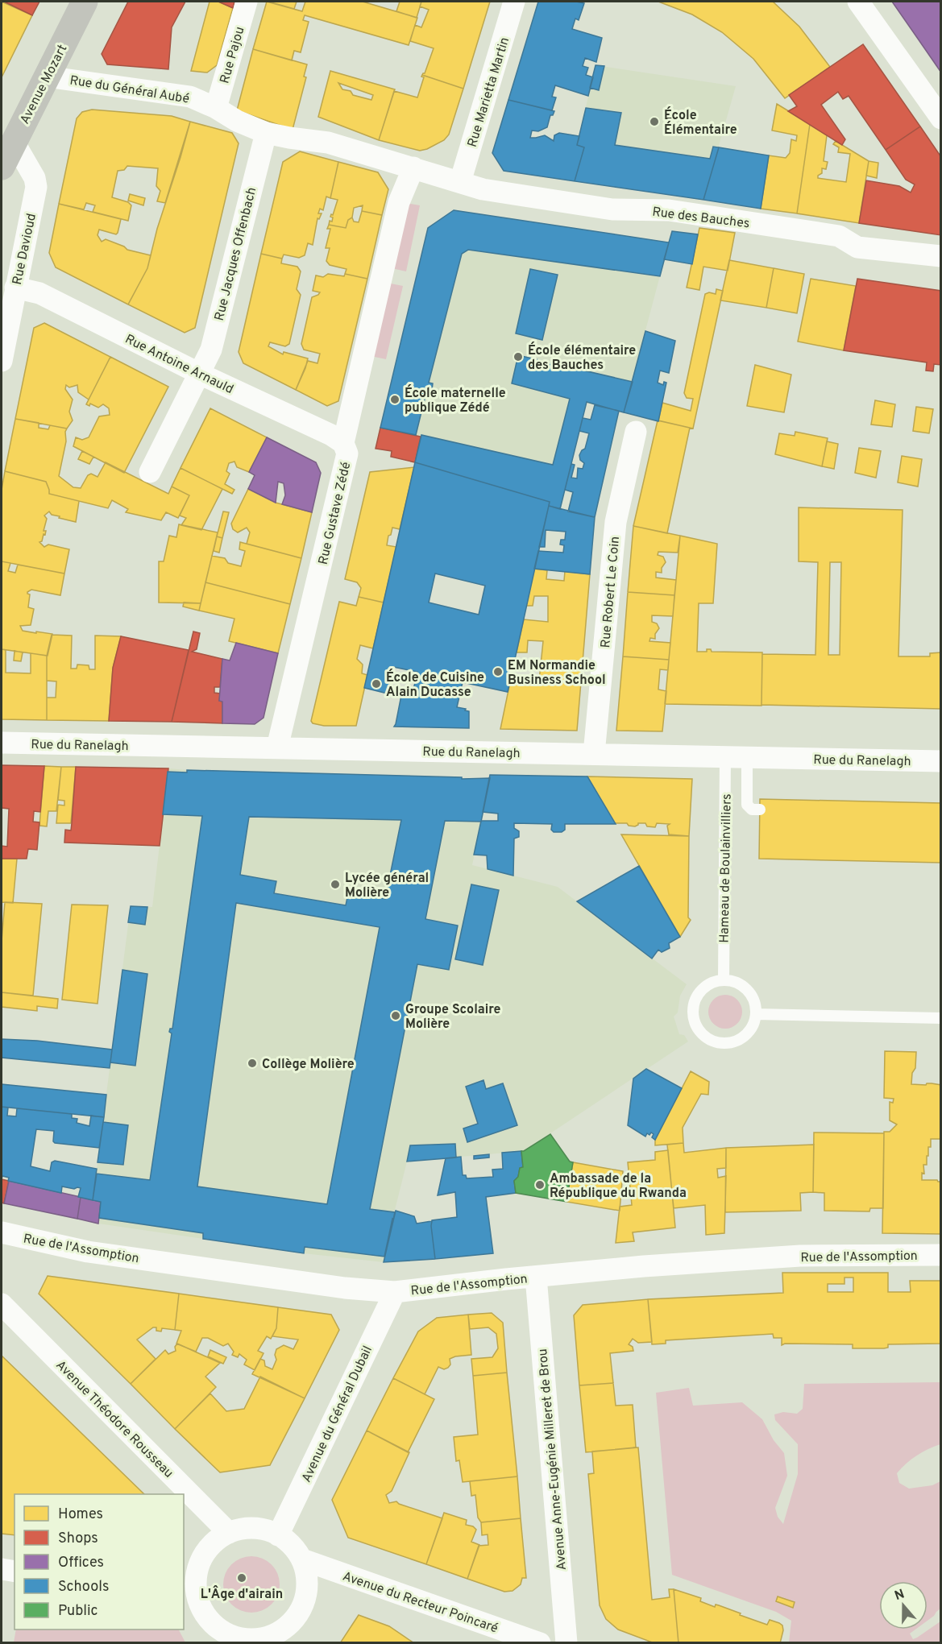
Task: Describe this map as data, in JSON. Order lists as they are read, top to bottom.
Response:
{
  "streets": {
    "street": [
      "Rue Pajou",
      "Avenue Mozart",
      "Rue du Général Aubé",
      "Rue Marietta Martin",
      "Rue des Bauches",
      "Rue Davioud",
      "Rue Jacques Offenbach",
      "Rue Antoine Arnauld",
      "Rue Gustave Zédé",
      "Rue Robert Le Coin",
      "Rue du Ranelagh",
      "Rue de l'Assomption",
      "Avenue du Général Dubail",
      "Avenue Théodore Rousseau",
      "Avenue Anne-Eugénie Milleret de Brou",
      "Avenue du Recteur Poincaré"
    ],
    "lane": ["Hameau de Boulainvilliers"]
  },
  "crossings": [
    ["Rue Pajou", "Rue du Général Aubé"],
    ["Avenue Mozart", "Rue du Général Aubé"],
    ["Avenue Mozart", "Rue Davioud"],
    ["Rue du Général Aubé", "Rue Marietta Martin"],
    ["Rue du Général Aubé", "Rue des Bauches"],
    ["Rue du Général Aubé", "Rue Jacques Offenbach"],
    ["Rue du Général Aubé", "Rue Gustave Zédé"],
    ["Rue Marietta Martin", "Rue des Bauches"],
    ["Rue Davioud", "Rue Antoine Arnauld"],
    ["Rue Jacques Offenbach", "Rue Antoine Arnauld"],
    ["Rue Antoine Arnauld", "Rue Gustave Zédé"],
    ["Rue Gustave Zédé", "Rue du Ranelagh"],
    ["Rue Robert Le Coin", "Rue du Ranelagh"],
    ["Rue du Ranelagh", "Hameau de Boulainvilliers"],
    ["Rue de l'Assomption", "Avenue du Général Dubail"],
    ["Rue de l'Assomption", "Avenue Anne-Eugénie Milleret de Brou"],
    ["Avenue du Général Dubail", "Avenue Théodore Rousseau"],
    ["Avenue du Général Dubail", "Avenue du Recteur Poincaré"],
    ["Avenue Théodore Rousseau", "Avenue du Recteur Poincaré"]
  ],
  "places": [
    "École Élémentaire",
    "École élémentaire des Bauches",
    "École maternelle publique Zédé",
    "EM Normandie Business School",
    "École de Cuisine Alain Ducasse",
    "Lycée général Molière",
    "Groupe Scolaire Molière",
    "Collège Molière",
    "Ambassade de la République du Rwanda",
    "L'Âge d'airain"
  ],
  "legend": [
    "Homes",
    "Shops",
    "Offices",
    "Schools",
    "Public"
  ],
  "north": "top"
}
